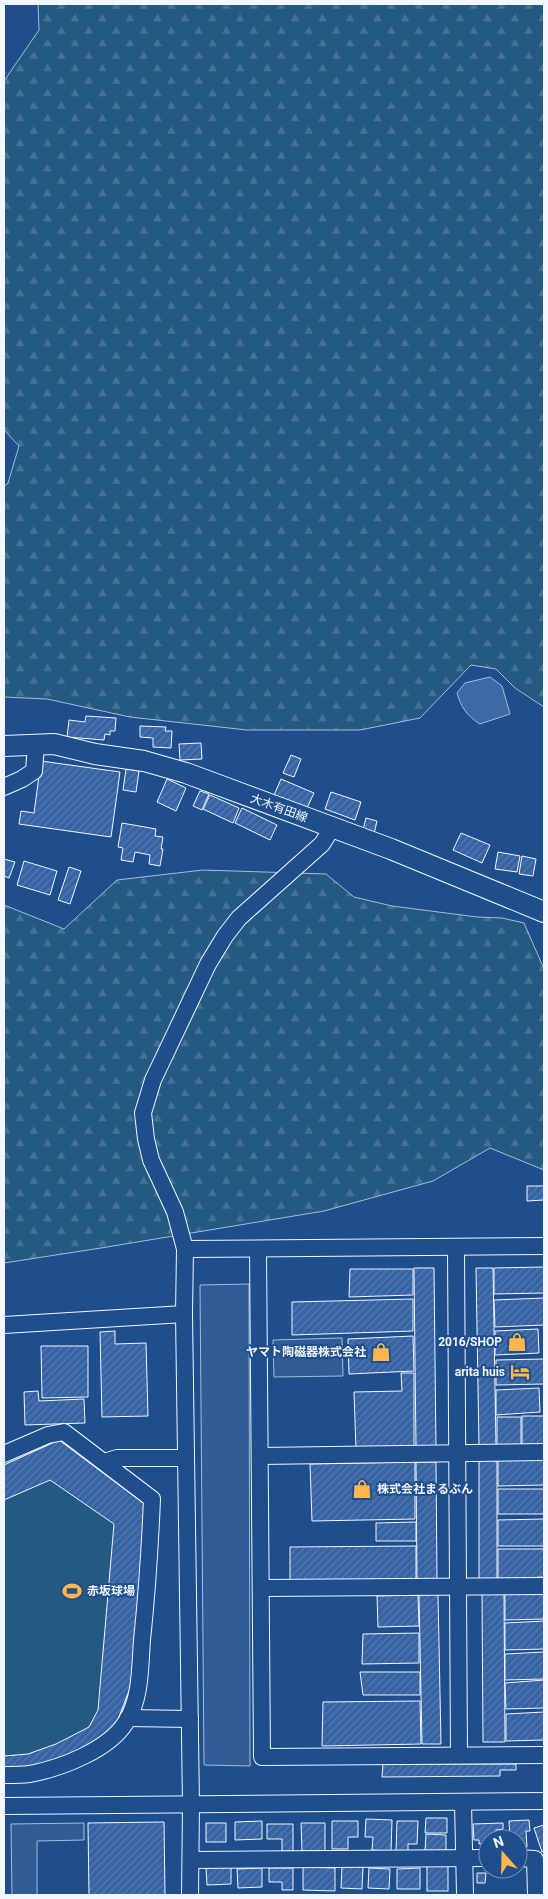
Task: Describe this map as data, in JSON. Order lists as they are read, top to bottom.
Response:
{
  "streets": {
    "main road": ["大木有田線"]
  },
  "places": {
    "shop": ["2016/SHOP", "ヤマト陶磁器株式会社", "株式会社まるぶん"],
    "hotel": ["arita huis"],
    "sports": ["赤坂球場"]
  },
  "north": "top"
}
